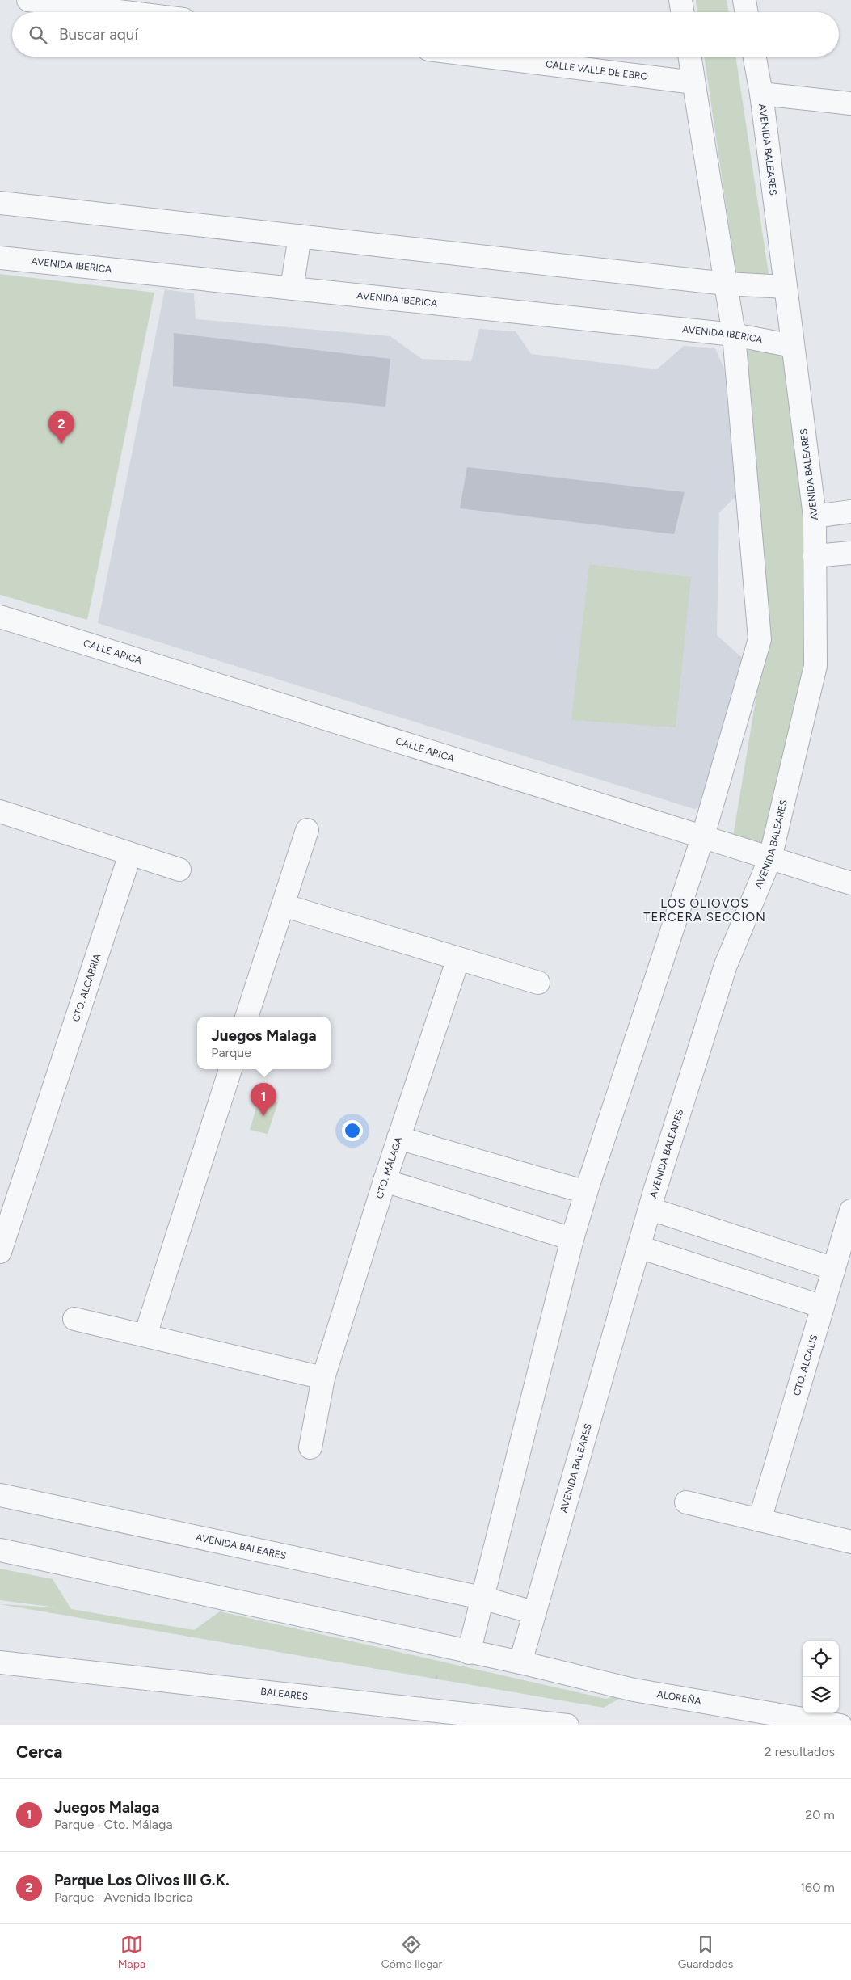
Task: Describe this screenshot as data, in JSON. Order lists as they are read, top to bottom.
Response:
{
  "streets": {
    "street": [
      "CALLE VALLE DE EBRO",
      "AVENIDA BALEARES",
      "AVENIDA IBERICA",
      "CALLE ARICA",
      "CTO. ALCARRIA",
      "CTO. MÁLAGA",
      "CTO. ALCALIS",
      "BALEARES",
      "ALOREÑA"
    ]
  },
  "crossings": [
    ["AVENIDA BALEARES", "AVENIDA IBERICA"],
    ["AVENIDA BALEARES", "CALLE ARICA"],
    ["AVENIDA BALEARES", "ALOREÑA"]
  ],
  "districts": ["LOS OLIOVOS TERCERA SECCION"],
  "page": {
    "search": "Buscar aquí",
    "pins": ["2", "1"],
    "popup": ["Juegos Malaga", "Parque"],
    "heading": ["Cerca", "2 resultados"],
    "list": [
      {
        "mark": "1",
        "name": "Juegos Malaga",
        "note": "Parque · Cto. Málaga",
        "value": "20 m"
      },
      {
        "mark": "2",
        "name": "Parque Los Olivos III G.K.",
        "note": "Parque · Avenida Iberica",
        "value": "160 m"
      }
    ],
    "nav": ["Mapa", "Cómo llegar", "Guardados"]
  }
}
